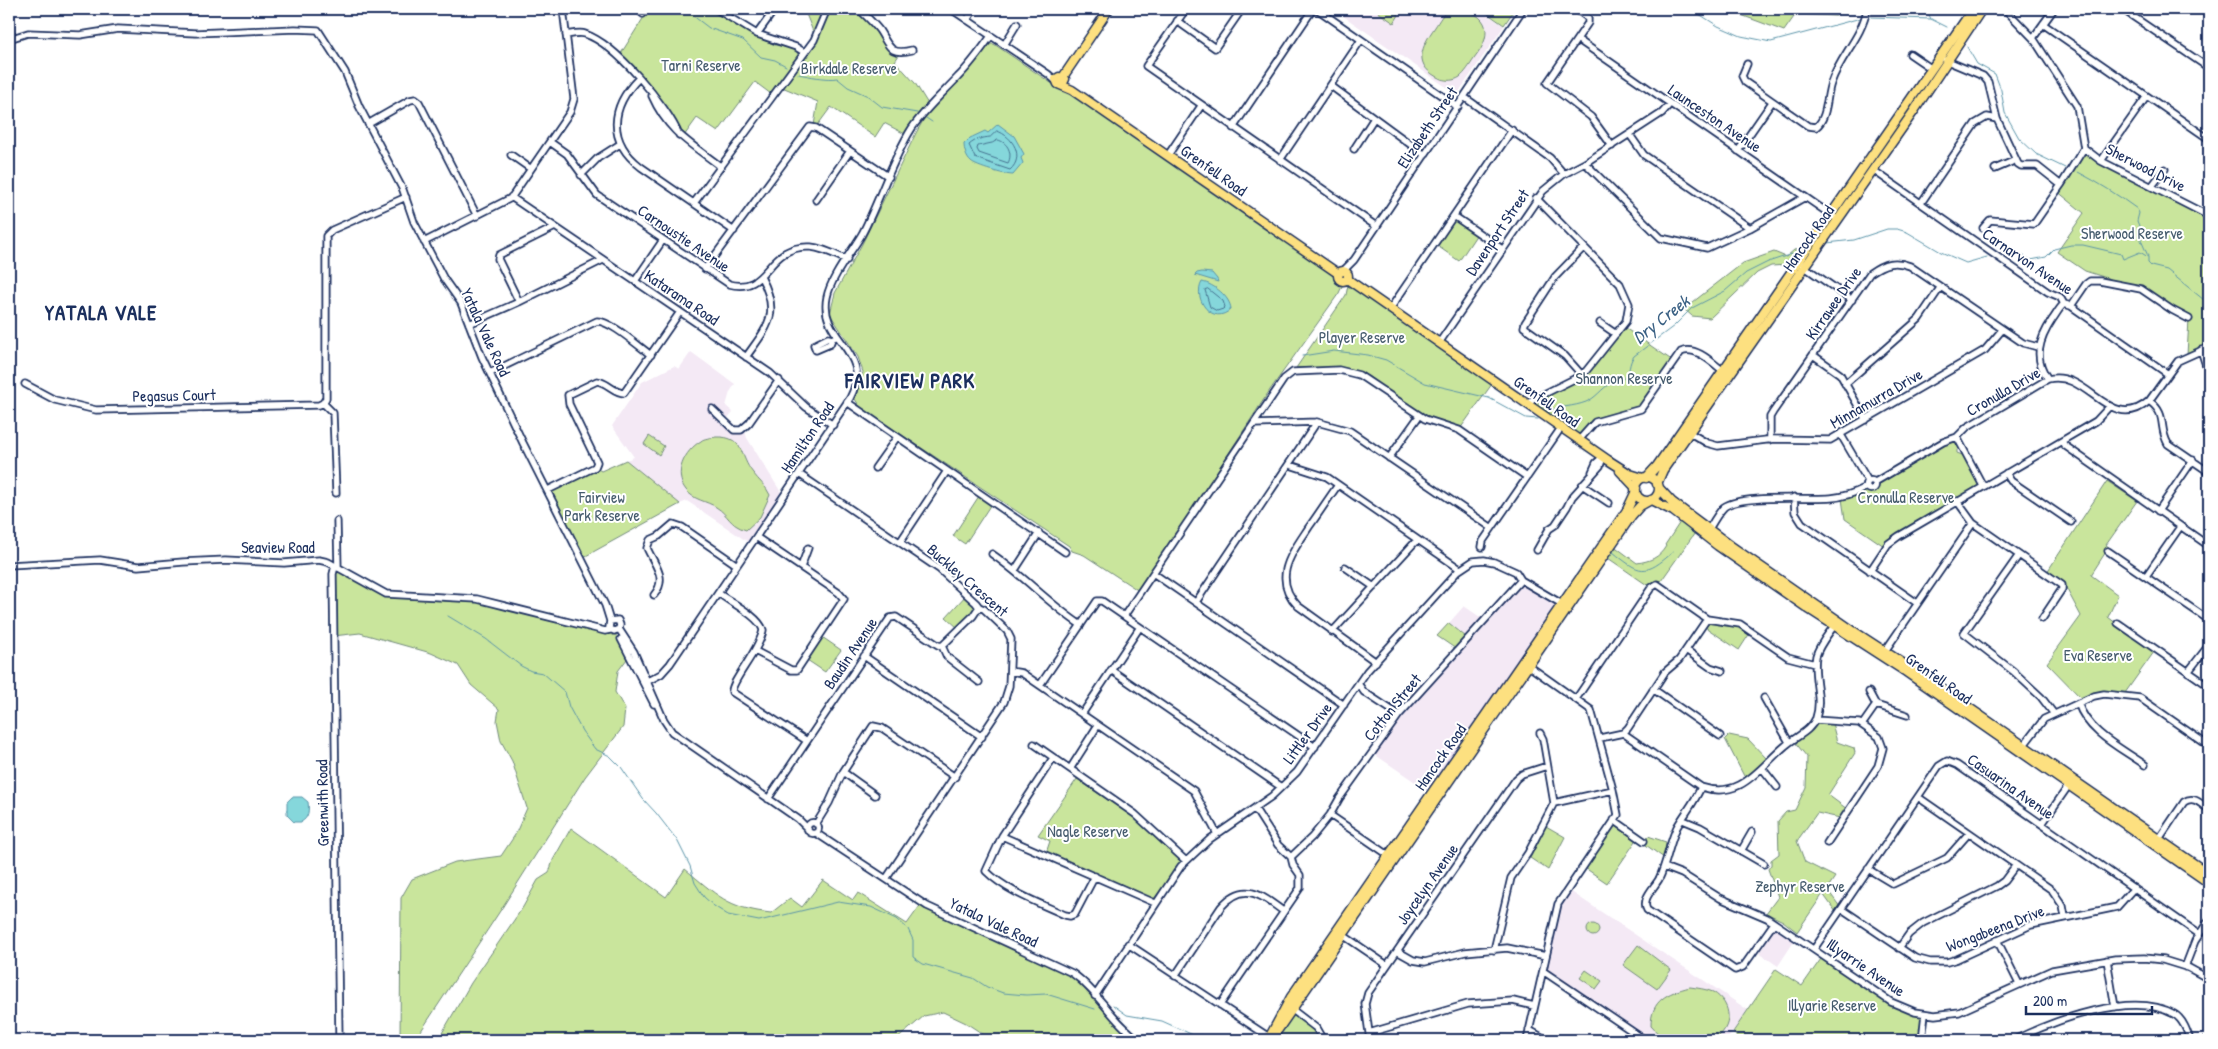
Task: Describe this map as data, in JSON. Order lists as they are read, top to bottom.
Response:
{
  "streets": {
    "main road": ["Grenfell Road", "Hancock Road"],
    "street": [
      "Launceston Avenue",
      "Elizabeth Street",
      "Sherwood Drive",
      "Davenport Street",
      "Carnoustie Avenue",
      "Carnarvon Avenue",
      "Katarama Road",
      "Kirrawee Drive",
      "Yatala Vale Road",
      "Cronulla Drive",
      "Pegasus Court",
      "Minnamurra Drive",
      "Hamilton Road",
      "Seaview Road",
      "Buckley Crescent",
      "Baudin Avenue",
      "Cotton Street",
      "Littler Drive",
      "Casuarina Avenue",
      "Greenwith Road",
      "Joycelyn Avenue",
      "Wongabeena Drive",
      "Illyarrie Avenue"
    ]
  },
  "crossings": [
    ["Launceston Avenue", "Davenport Street"],
    ["Launceston Avenue", "Hancock Road"],
    ["Elizabeth Street", "Grenfell Road"],
    ["Grenfell Road", "Davenport Street"],
    ["Grenfell Road", "Hancock Road"],
    ["Grenfell Road", "Cronulla Drive"],
    ["Grenfell Road", "Hamilton Road"],
    ["Hancock Road", "Carnarvon Avenue"],
    ["Hancock Road", "Minnamurra Drive"],
    ["Hancock Road", "Littler Drive"],
    ["Katarama Road", "Hamilton Road"],
    ["Kirrawee Drive", "Minnamurra Drive"],
    ["Yatala Vale Road", "Hamilton Road"],
    ["Yatala Vale Road", "Seaview Road"],
    ["Yatala Vale Road", "Buckley Crescent"],
    ["Yatala Vale Road", "Baudin Avenue"],
    ["Yatala Vale Road", "Littler Drive"],
    ["Hamilton Road", "Buckley Crescent"],
    ["Seaview Road", "Greenwith Road"],
    ["Cotton Street", "Littler Drive"],
    ["Casuarina Avenue", "Wongabeena Drive"],
    ["Casuarina Avenue", "Illyarrie Avenue"]
  ],
  "districts": ["YATALA VALE", "FAIRVIEW PARK"],
  "water": ["Dry Creek"],
  "parks": [
    "Tarni Reserve",
    "Birkdale Reserve",
    "Sherwood Reserve",
    "Player Reserve",
    "Shannon Reserve",
    "Fairview Park Reserve",
    "Cronulla Reserve",
    "Eva Reserve",
    "Nagle Reserve",
    "Zephyr Reserve",
    "Illyarie Reserve"
  ],
  "scale_bar": "200 m"
}
